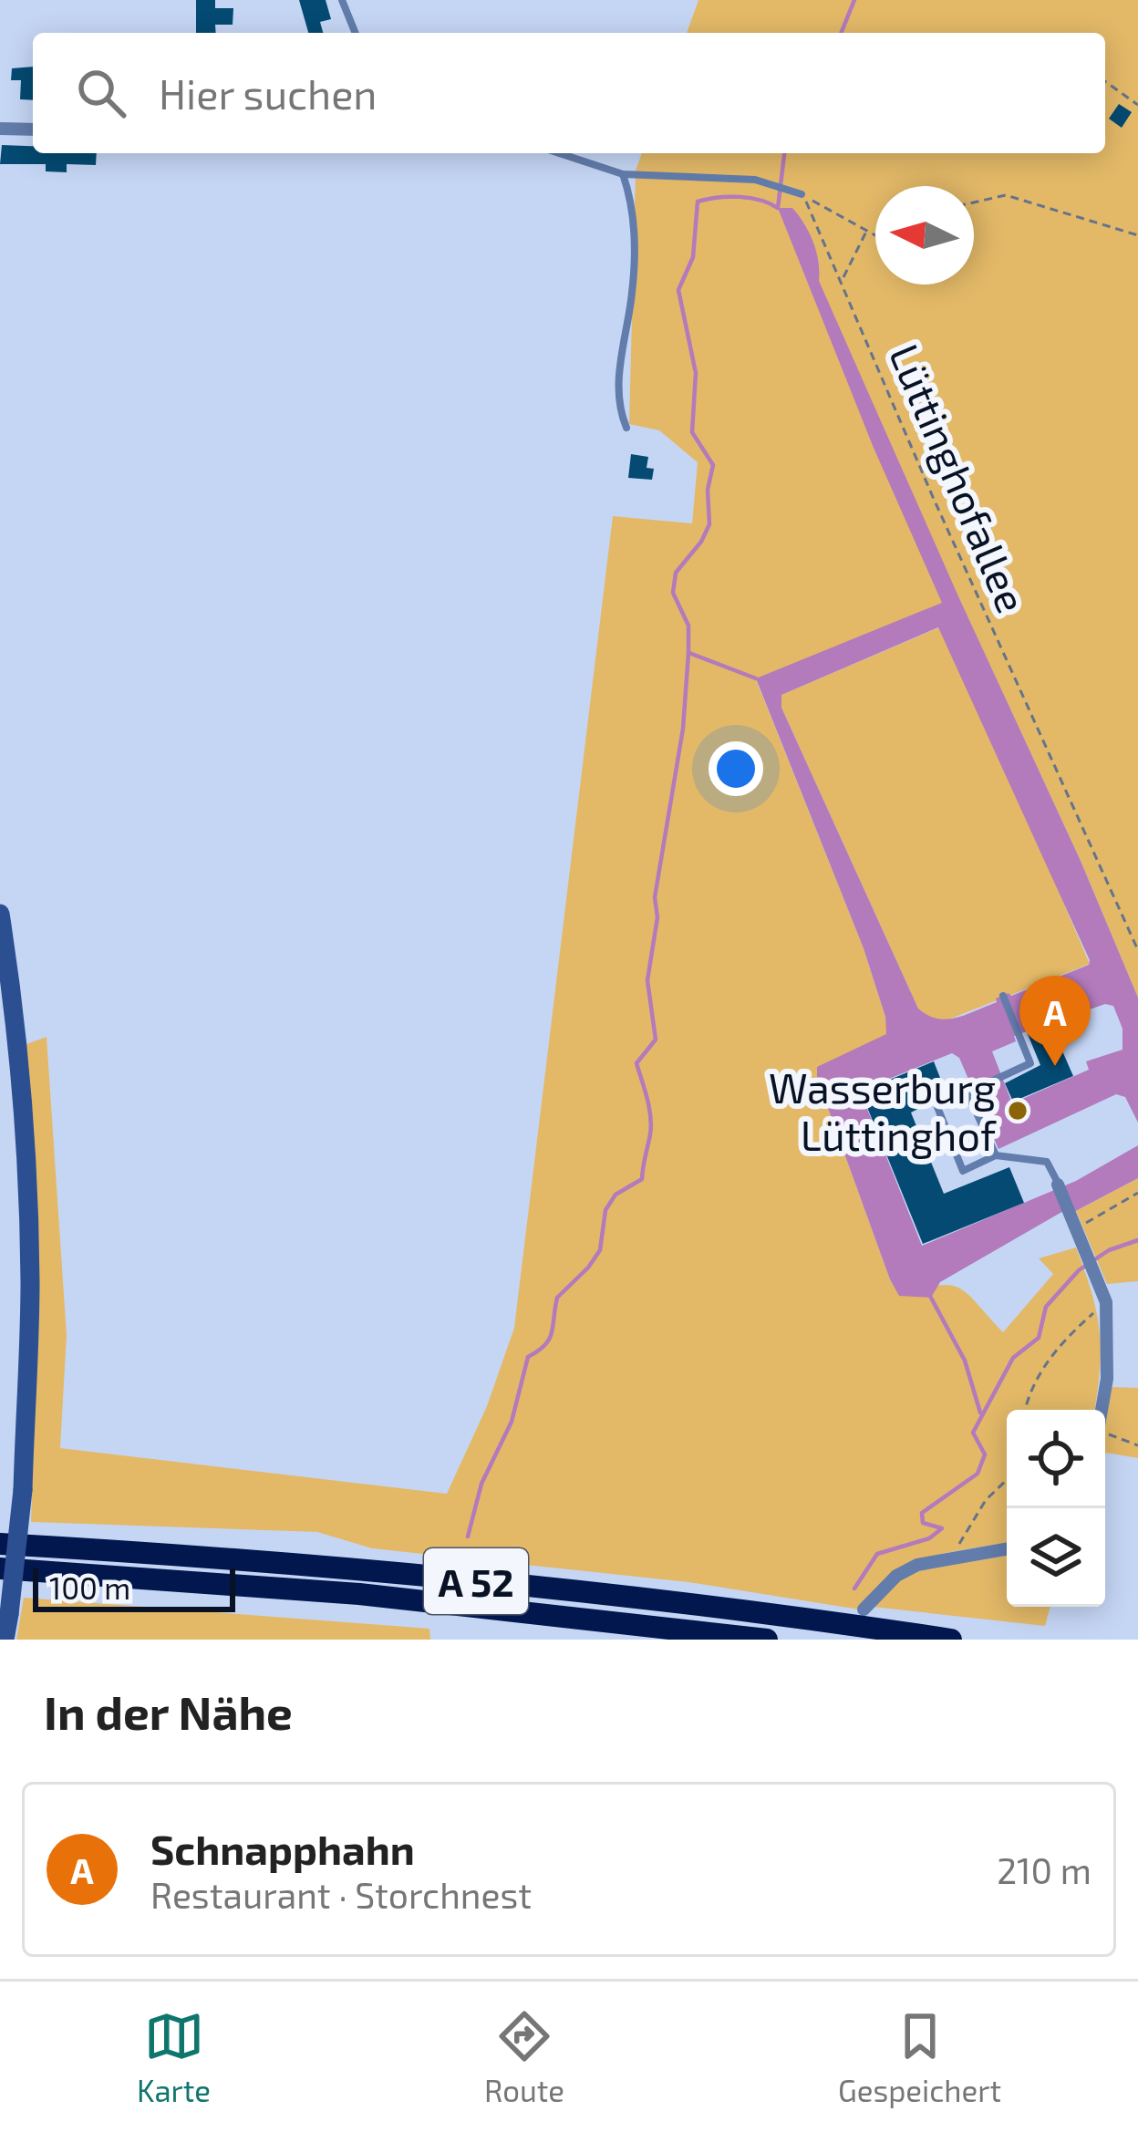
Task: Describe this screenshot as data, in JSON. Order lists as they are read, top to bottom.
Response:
{
  "streets": {
    "highway": ["A 52"],
    "path": ["Lüttinghofallee"]
  },
  "places": ["Wasserburg Lüttinghof"],
  "scale_bar": "100 m",
  "north": "left",
  "page": {
    "search": "Hier suchen",
    "pins": "A",
    "scale": "100 m",
    "heading": "In der Nähe",
    "list": [
      {
        "mark": "A",
        "name": "Schnapphahn",
        "note": "Restaurant · Storchnest",
        "value": "210 m"
      }
    ],
    "nav": ["Karte", "Route", "Gespeichert"]
  }
}
